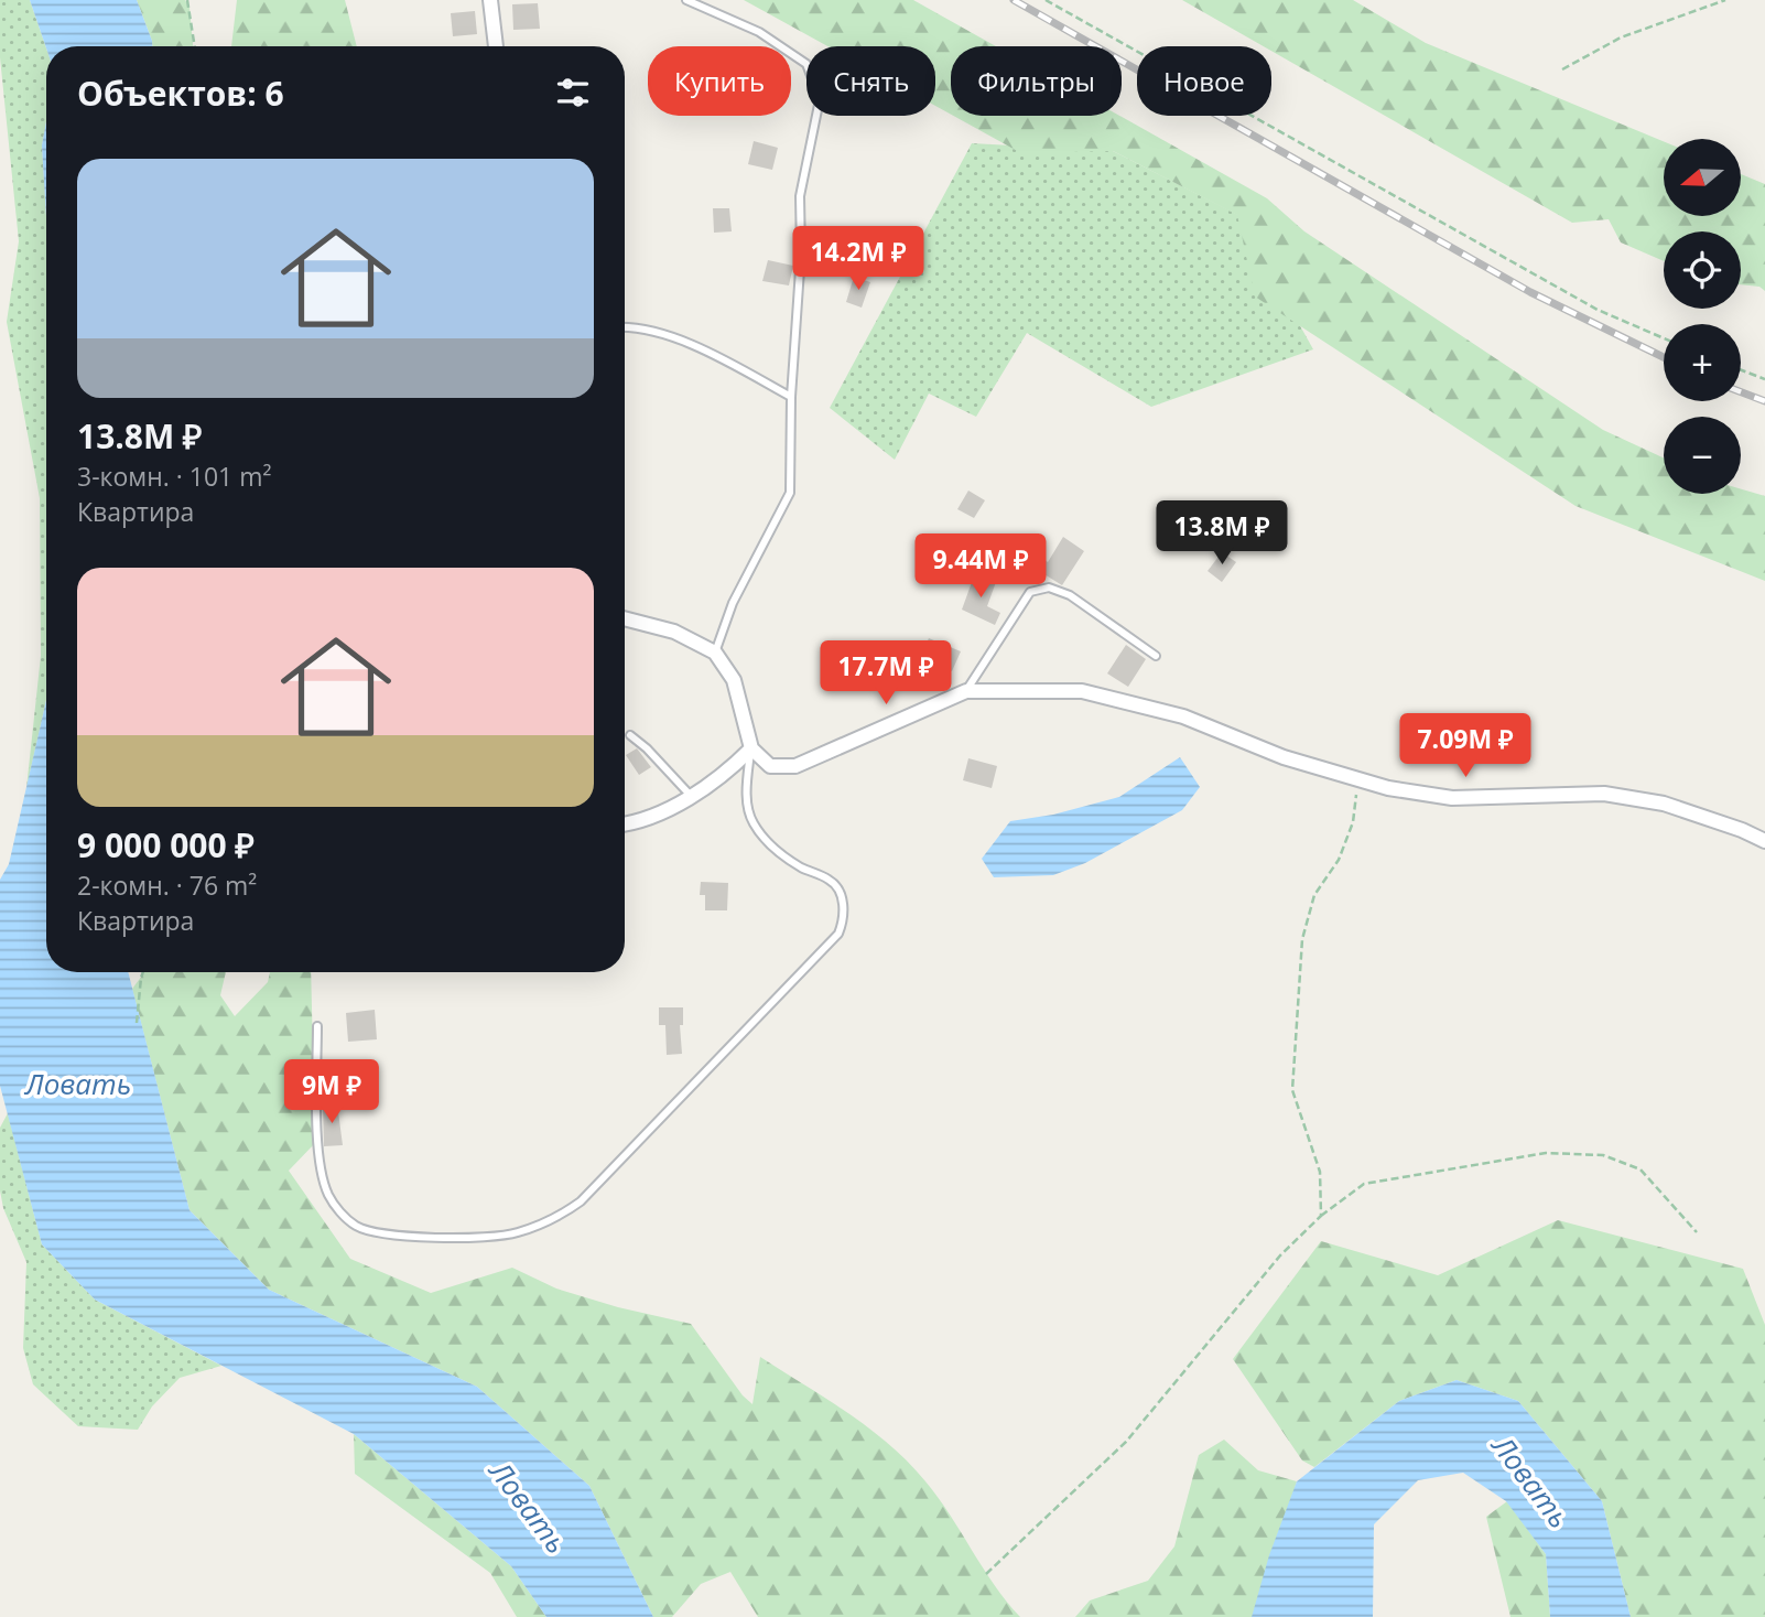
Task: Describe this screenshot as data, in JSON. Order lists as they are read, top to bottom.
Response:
{
  "water": ["Ловать"],
  "north": "left",
  "page": {
    "chip": [
      "Купить",
      "Снять",
      "Фильтры",
      "Новое"
    ],
    "heading": "Объектов: 6",
    "map_buttons": ["+", "−"],
    "list": [
      {
        "name": "13.8M ₽",
        "note": "3-комн. · 101 m² · Квартира"
      },
      {
        "name": "9 000 000 ₽",
        "note": "2-комн. · 76 m² · Квартира"
      }
    ],
    "price": [
      "14.2M ₽",
      "13.8M ₽",
      "9.44M ₽",
      "17.7M ₽",
      "7.09M ₽",
      "9M ₽"
    ]
  }
}
